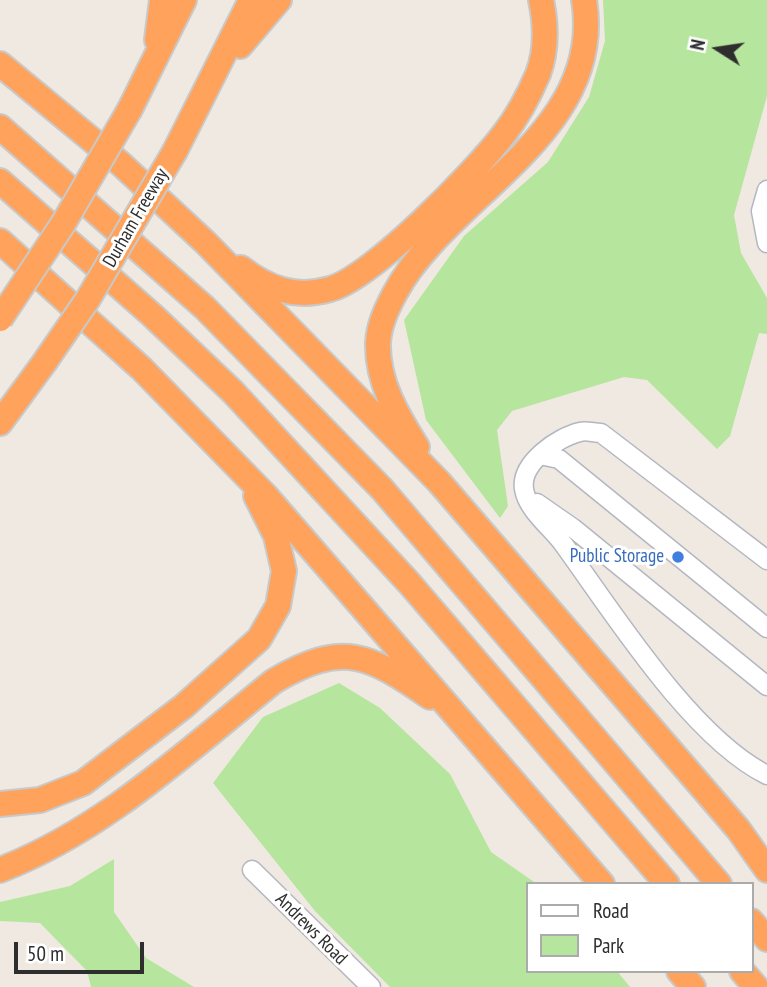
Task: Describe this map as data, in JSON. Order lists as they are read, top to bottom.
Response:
{
  "streets": {
    "highway": ["Durham Freeway"],
    "street": ["Andrews Road"]
  },
  "places": ["Public Storage"],
  "legend": ["Road", "Park"],
  "scale_bar": "50 m",
  "north": "left"
}
